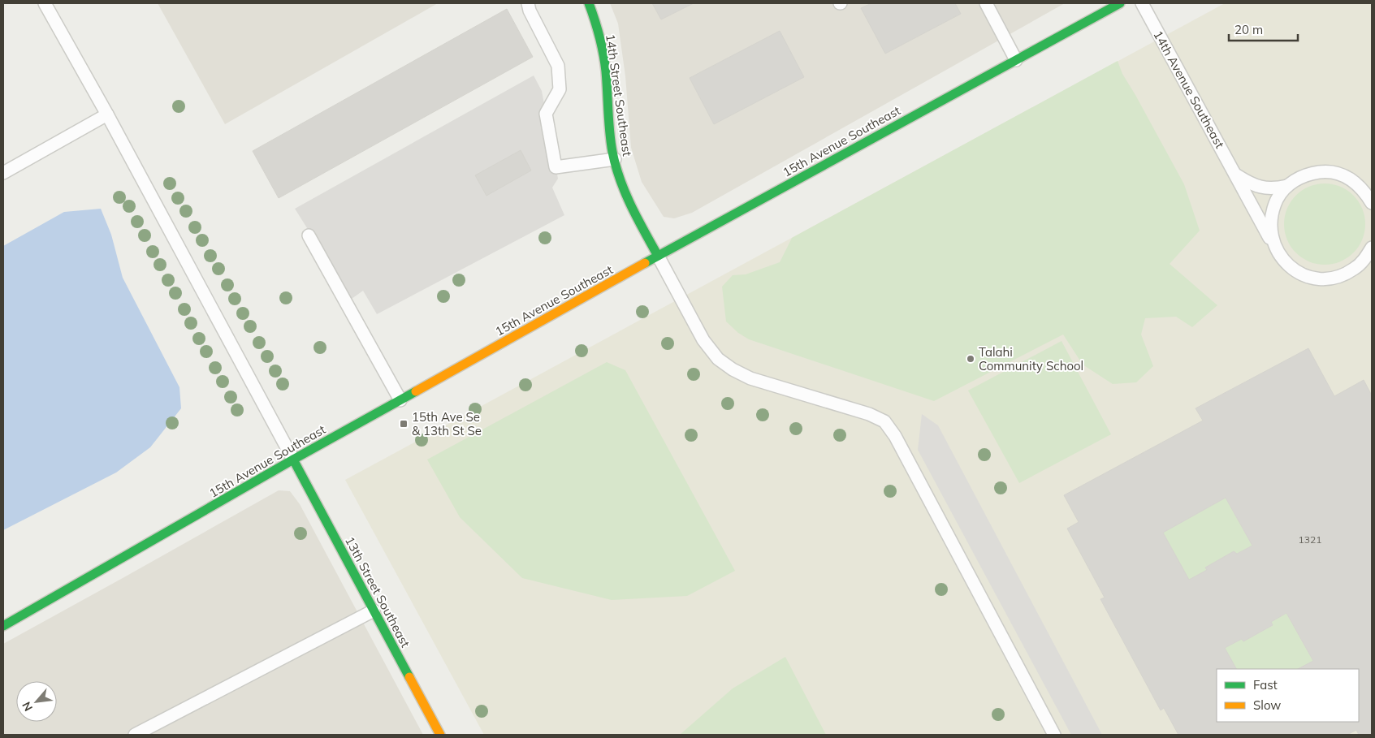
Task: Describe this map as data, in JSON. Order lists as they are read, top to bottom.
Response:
{
  "streets": {
    "street": ["14th Street Southeast", "15th Avenue Southeast", "13th Street Southeast"],
    "lane": ["14th Avenue Southeast"]
  },
  "crossings": [
    ["14th Street Southeast", "15th Avenue Southeast"],
    ["15th Avenue Southeast", "13th Street Southeast"]
  ],
  "places": {
    "other": ["Talahi Community School"],
    "transit": ["15th Ave Se & 13th St Se"]
  },
  "house_numbers": ["1321"],
  "legend": ["Fast", "Slow"],
  "scale_bar": "20 m",
  "north": "bottom left"
}
